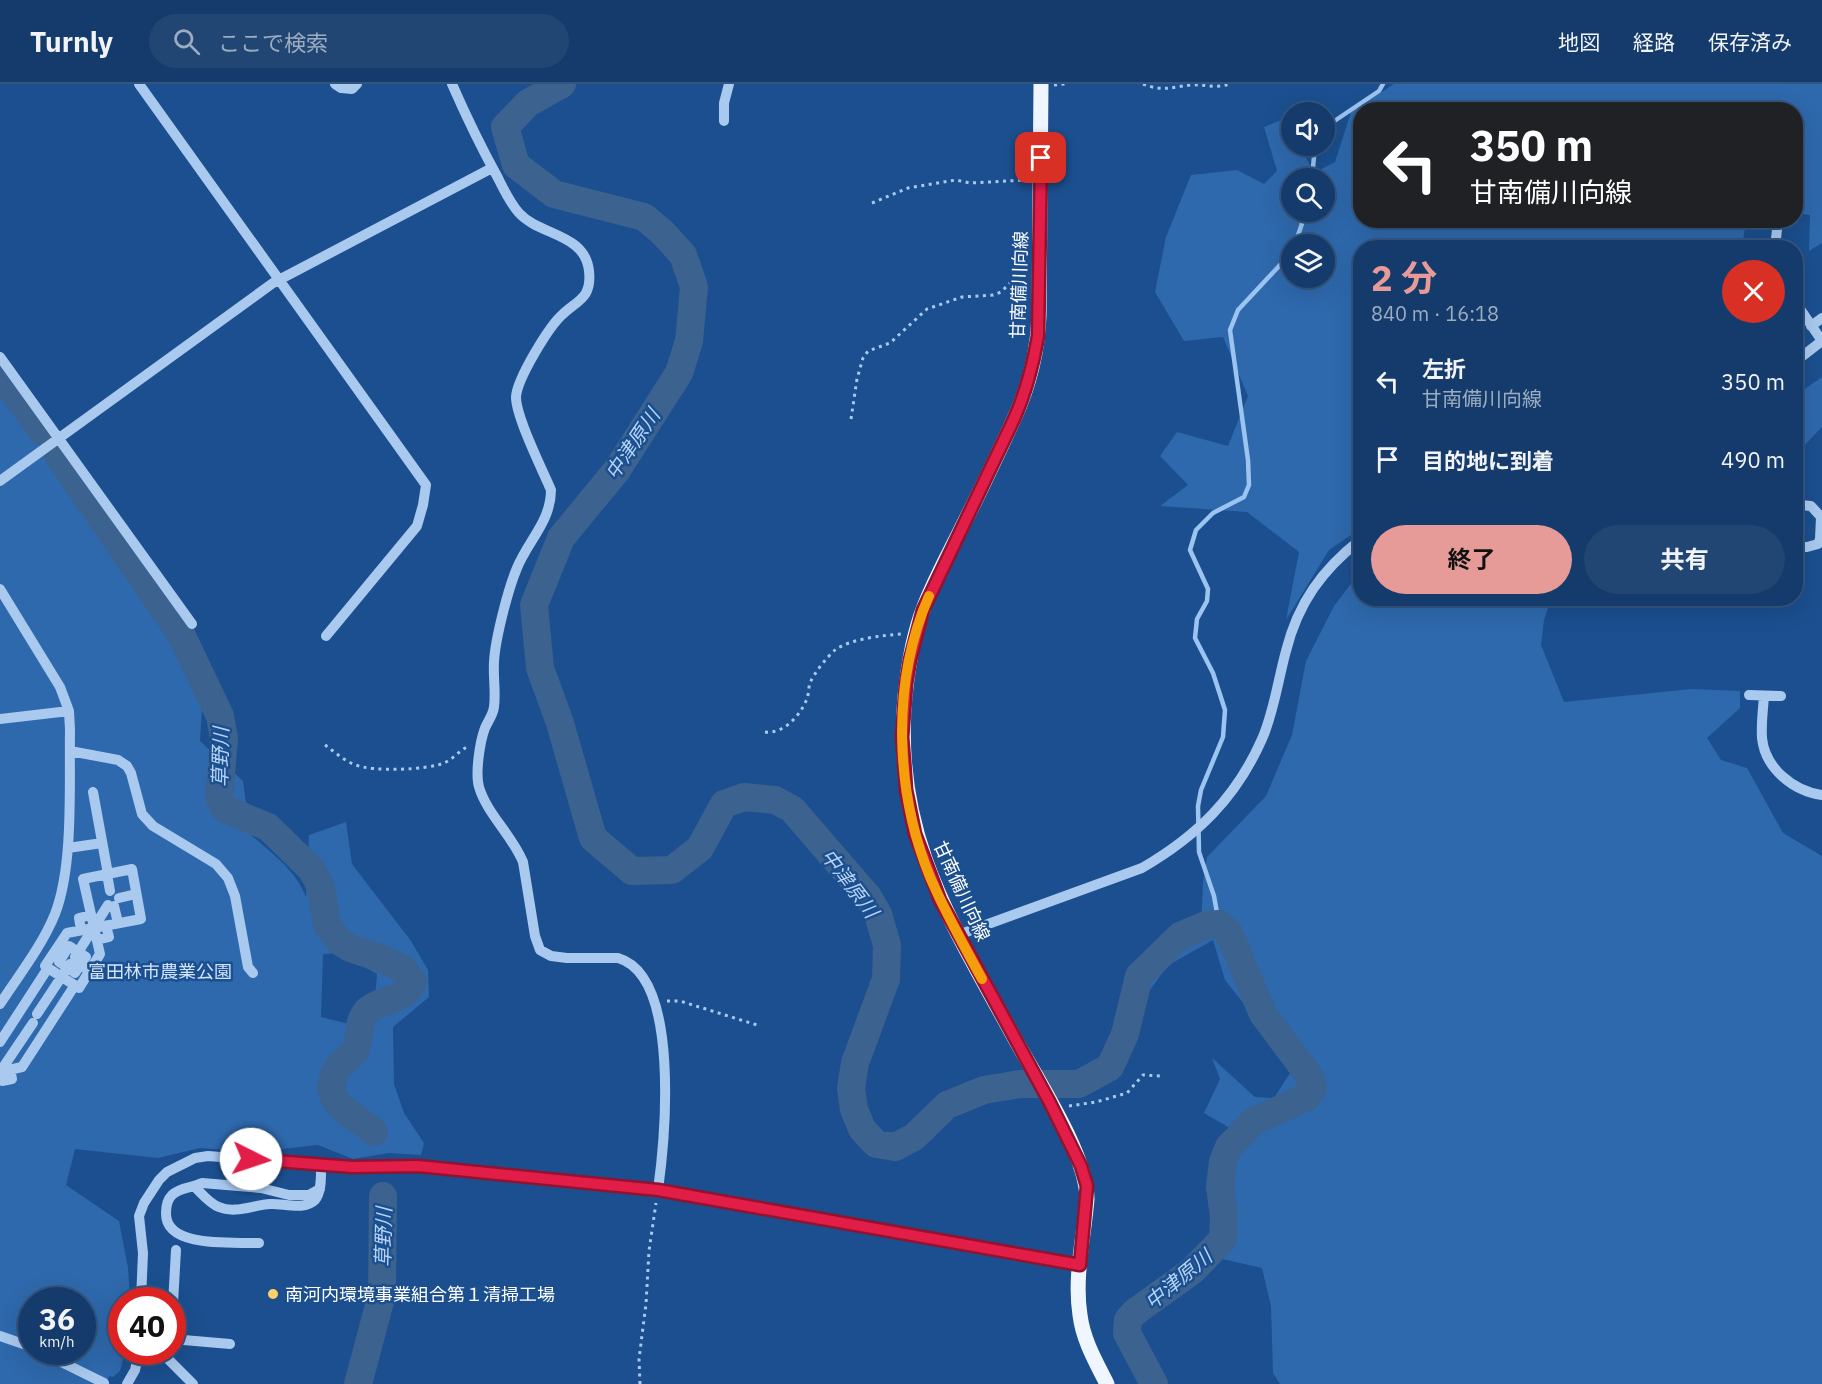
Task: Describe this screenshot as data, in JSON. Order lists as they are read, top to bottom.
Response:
{
  "streets": {
    "main road": ["甘南備川向線"]
  },
  "water": ["中津原川", "草野川"],
  "parks": ["富田林市農業公園"],
  "places": ["南河内環境事業組合第１清掃工場"],
  "page": {
    "header": "Turnly",
    "search": "ここで検索",
    "nav": ["地図", "経路", "保存済み"],
    "turn": ["350 m", "甘南備川向線"],
    "heading": ["2 分", "840 m · 16:18"],
    "list": [
      {
        "name": "左折",
        "note": "甘南備川向線",
        "value": "350 m"
      },
      {
        "name": "目的地に到着",
        "value": "490 m"
      }
    ],
    "buttons": ["終了", "共有"],
    "speed": "36 km/h",
    "limit": "40"
  }
}
